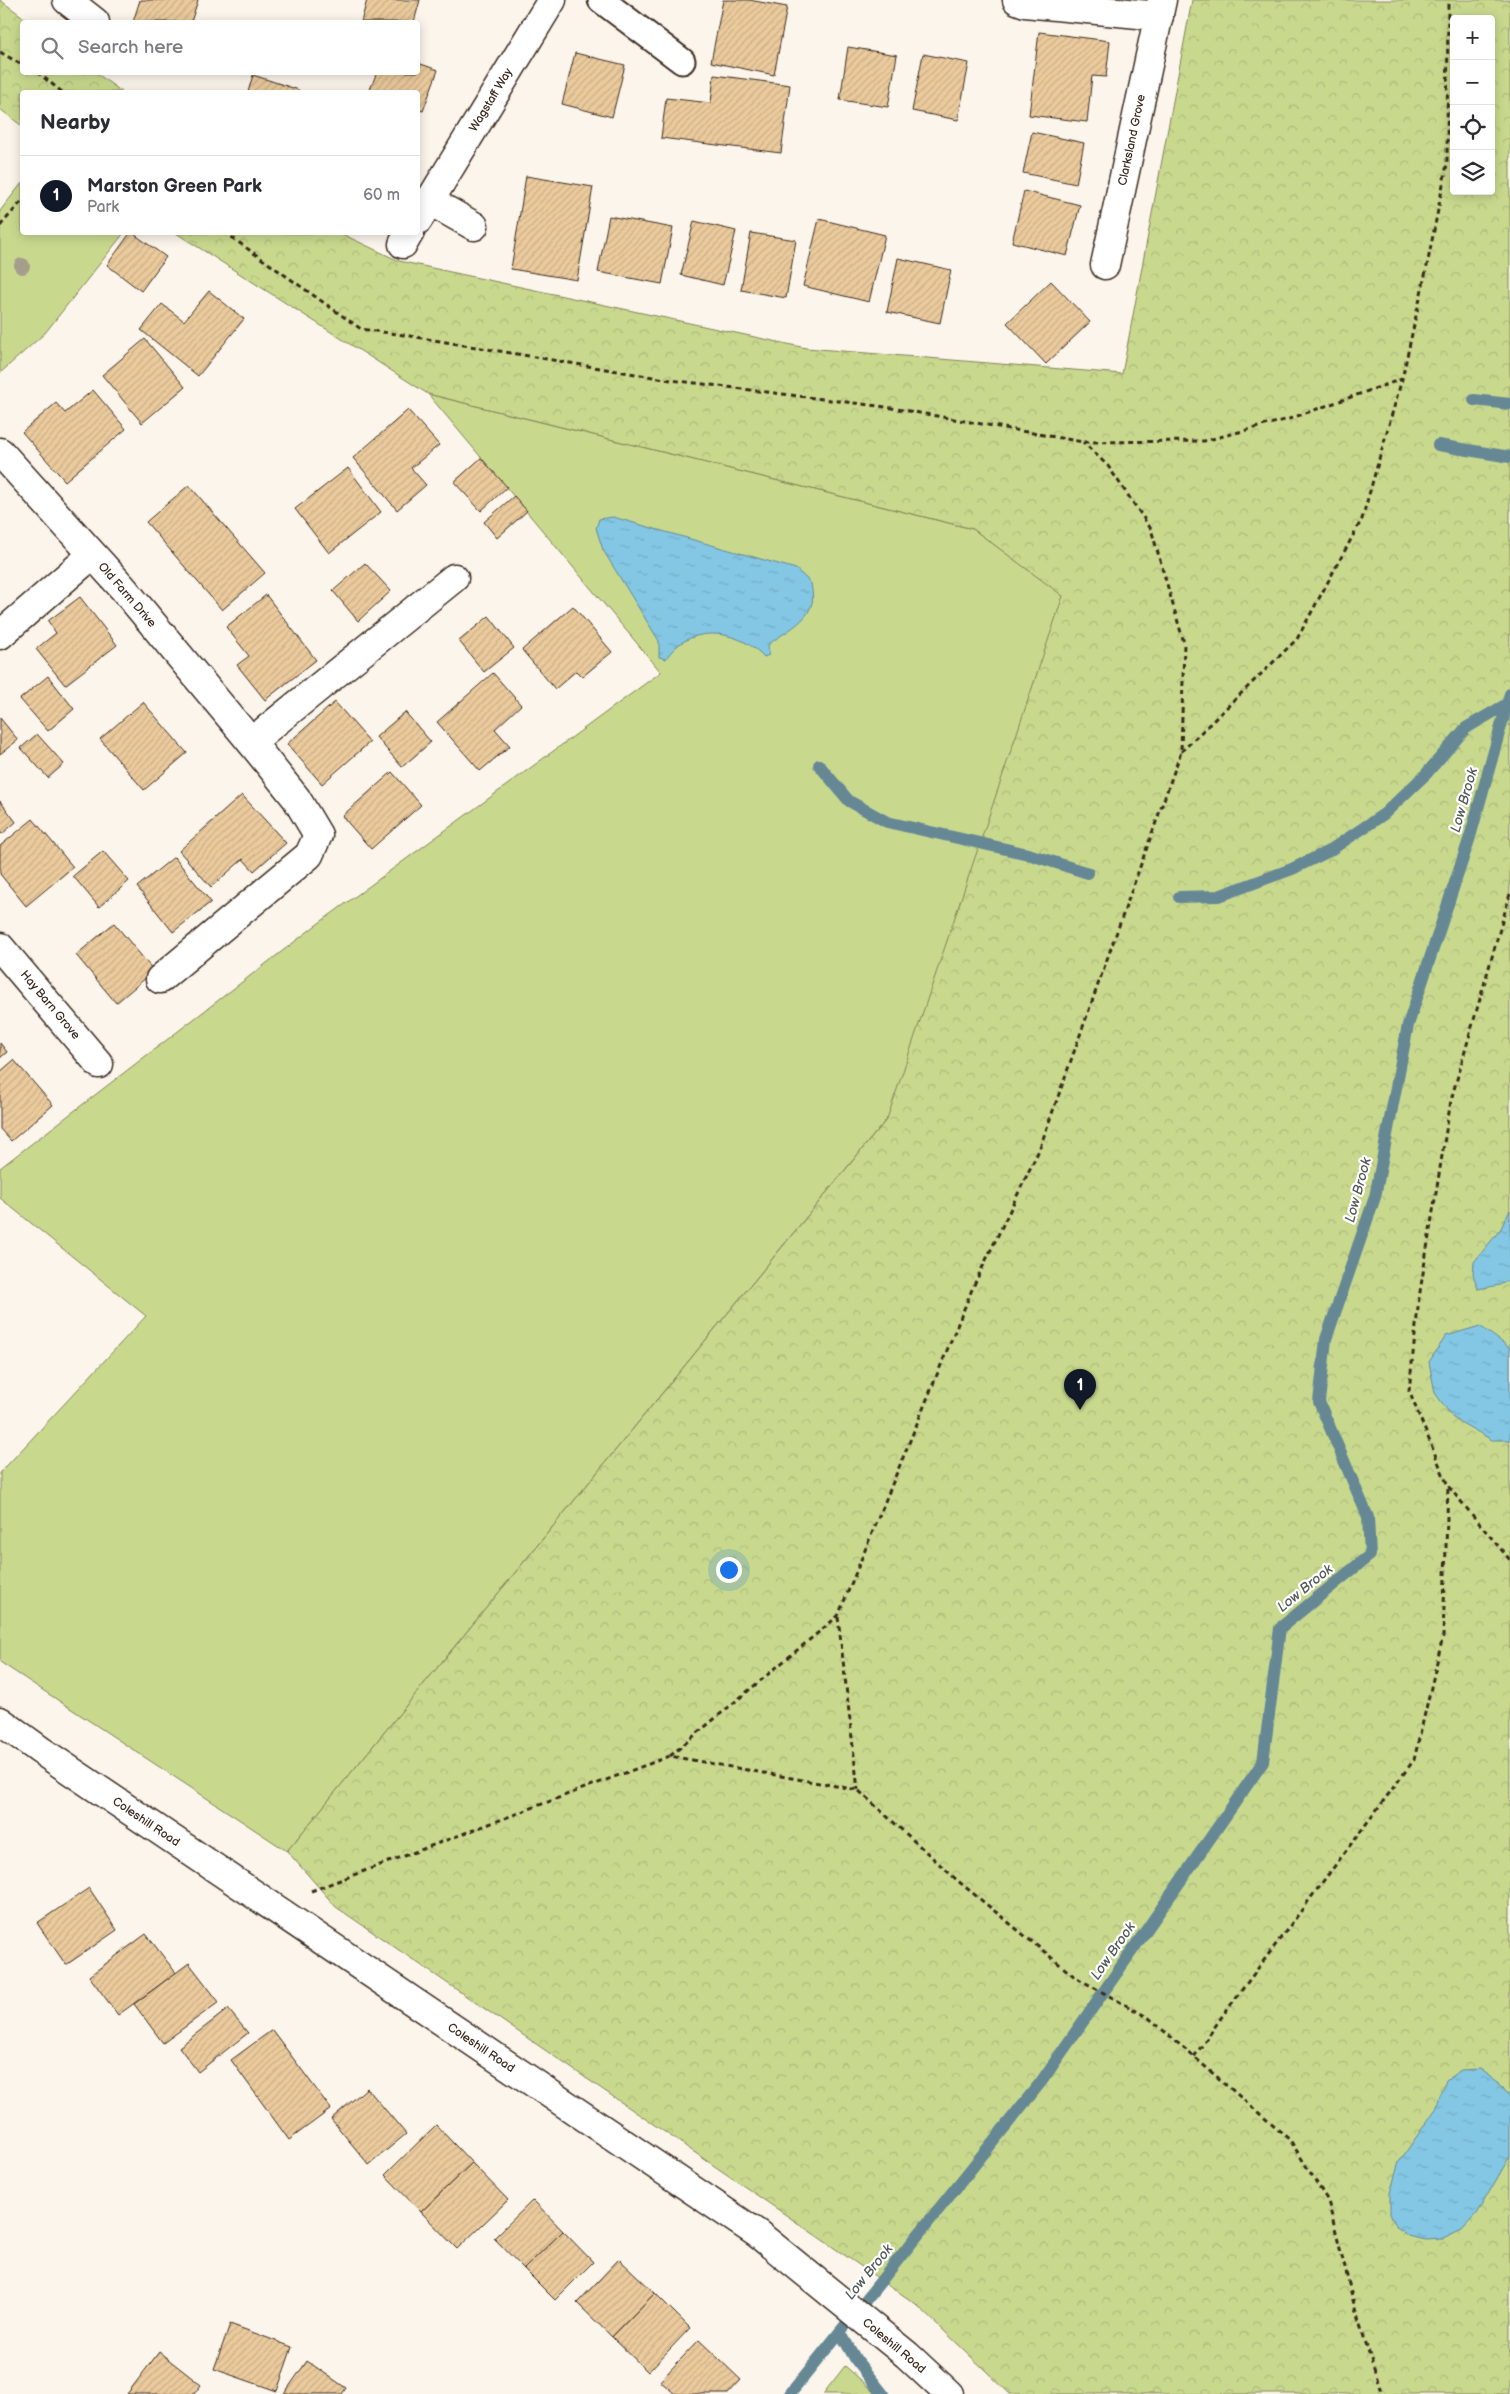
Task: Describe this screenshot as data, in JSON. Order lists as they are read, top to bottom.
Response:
{
  "streets": {
    "street": [
      "Wagstaff Way",
      "Clarksland Grove",
      "Old Farm Drive",
      "Hay Barn Grove",
      "Coleshill Road"
    ]
  },
  "water": ["Low Brook"],
  "page": {
    "map_buttons": ["+", "−"],
    "search": "Search here",
    "heading": "Nearby",
    "list": [
      {
        "mark": "1",
        "name": "Marston Green Park",
        "note": "Park",
        "value": "60 m"
      }
    ],
    "pins": "1"
  }
}
